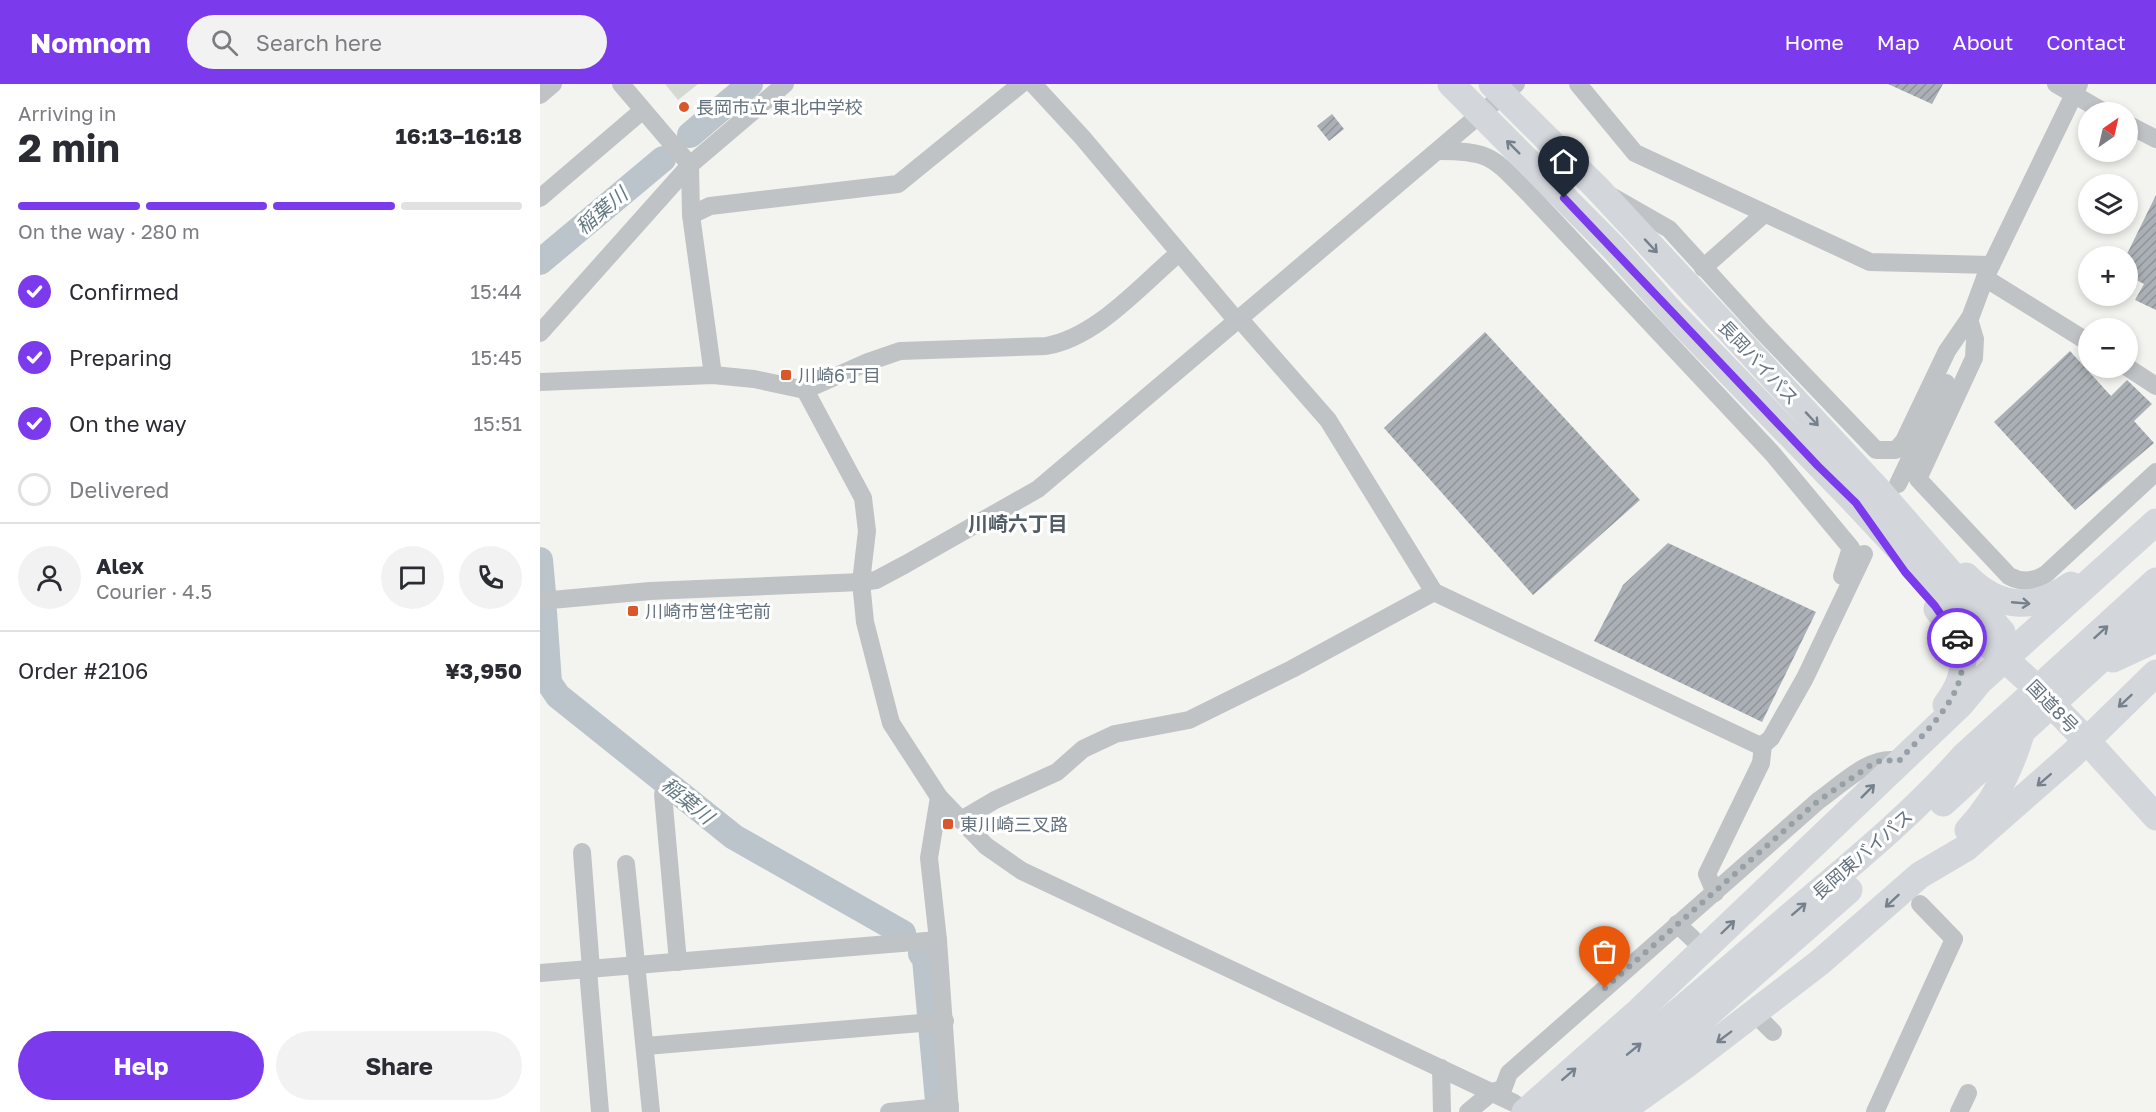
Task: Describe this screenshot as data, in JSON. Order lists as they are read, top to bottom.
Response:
{
  "streets": {
    "highway": ["長岡バイパス", "国道8号", "長岡東バイパス"]
  },
  "crossings": [
    ["長岡バイパス", "国道8号"],
    ["長岡バイパス", "長岡東バイパス"],
    ["国道8号", "長岡東バイパス"]
  ],
  "districts": ["川崎六丁目"],
  "water": ["稲葉川"],
  "places": {
    "other": ["長岡市立 東北中学校"],
    "transit": ["川崎6丁目", "川崎市営住宅前", "東川崎三叉路"]
  },
  "north": "top right",
  "page": {
    "header": "Nomnom",
    "search": "Search here",
    "nav": [
      "Home",
      "Map",
      "About",
      "Contact"
    ],
    "heading": ["2 min", "Arriving in", "16:13–16:18"],
    "panel": [
      "Alex",
      "Courier · 4.5",
      "Order #2106",
      "¥3,950"
    ],
    "map_buttons": ["+", "−"],
    "bar": "On the way · 280 m",
    "list": [
      ["Confirmed", "15:44"],
      ["Preparing", "15:45"],
      ["On the way", "15:51"],
      "Delivered"
    ],
    "buttons": ["Help", "Share"]
  }
}
